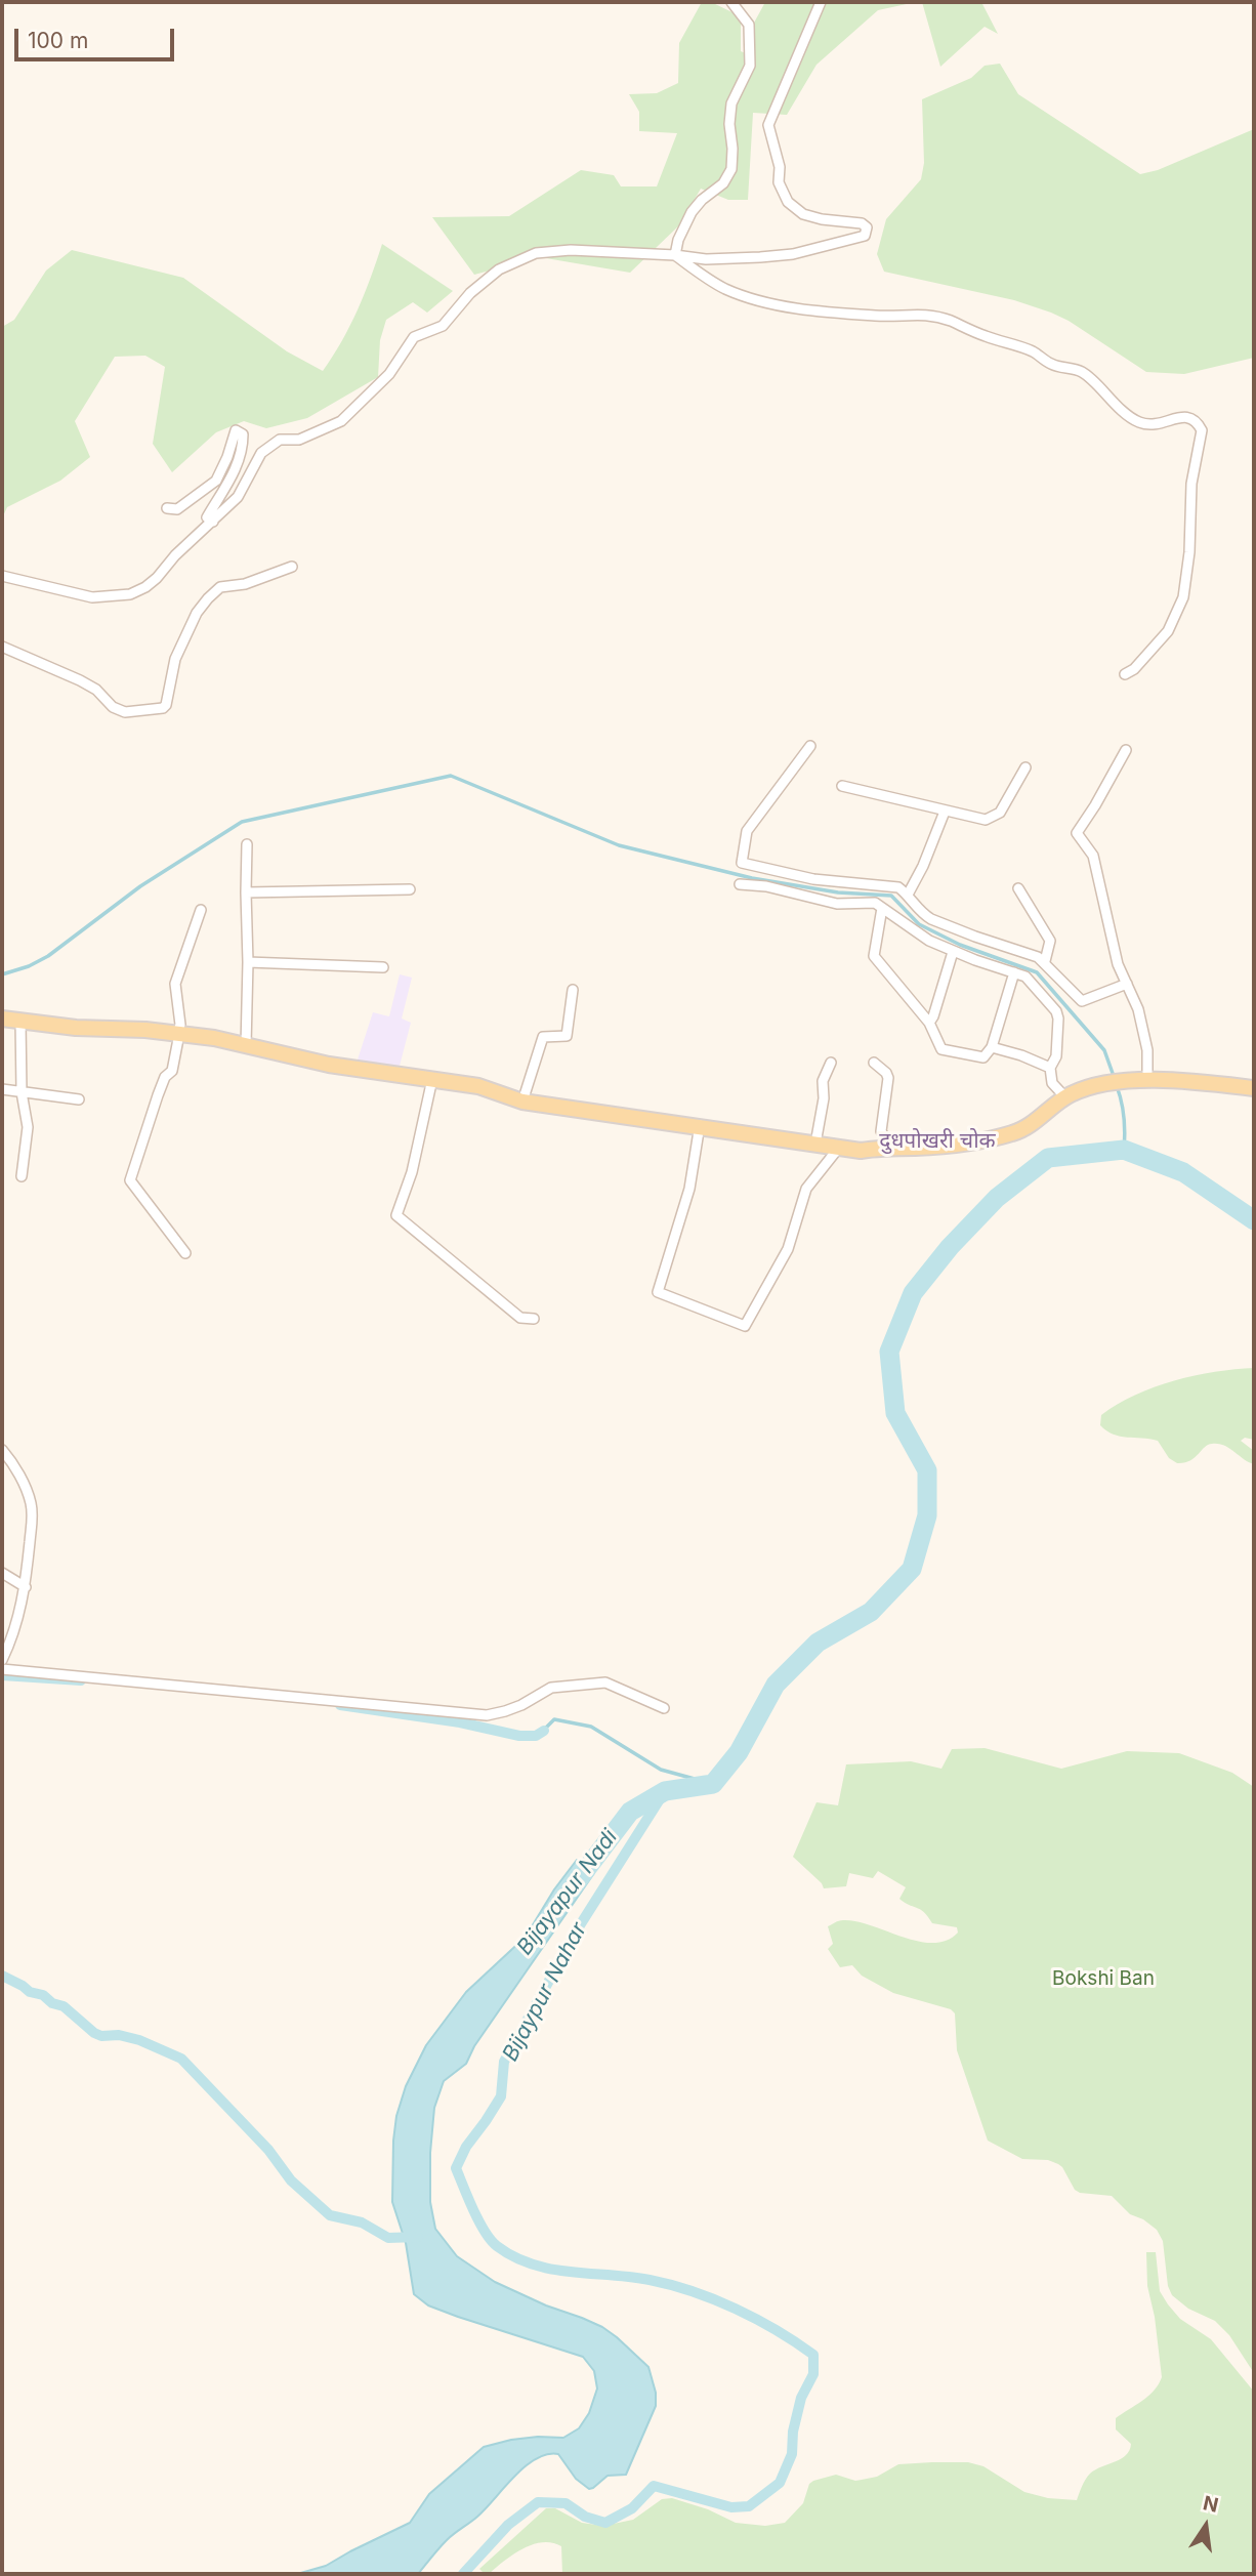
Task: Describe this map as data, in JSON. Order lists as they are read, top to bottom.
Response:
{
  "districts": ["दुधपोखरी चोक"],
  "water": ["Bijayapur Nadi", "Bijaypur Nahar"],
  "parks": ["Bokshi Ban"],
  "scale_bar": "100 m",
  "north": "top"
}
